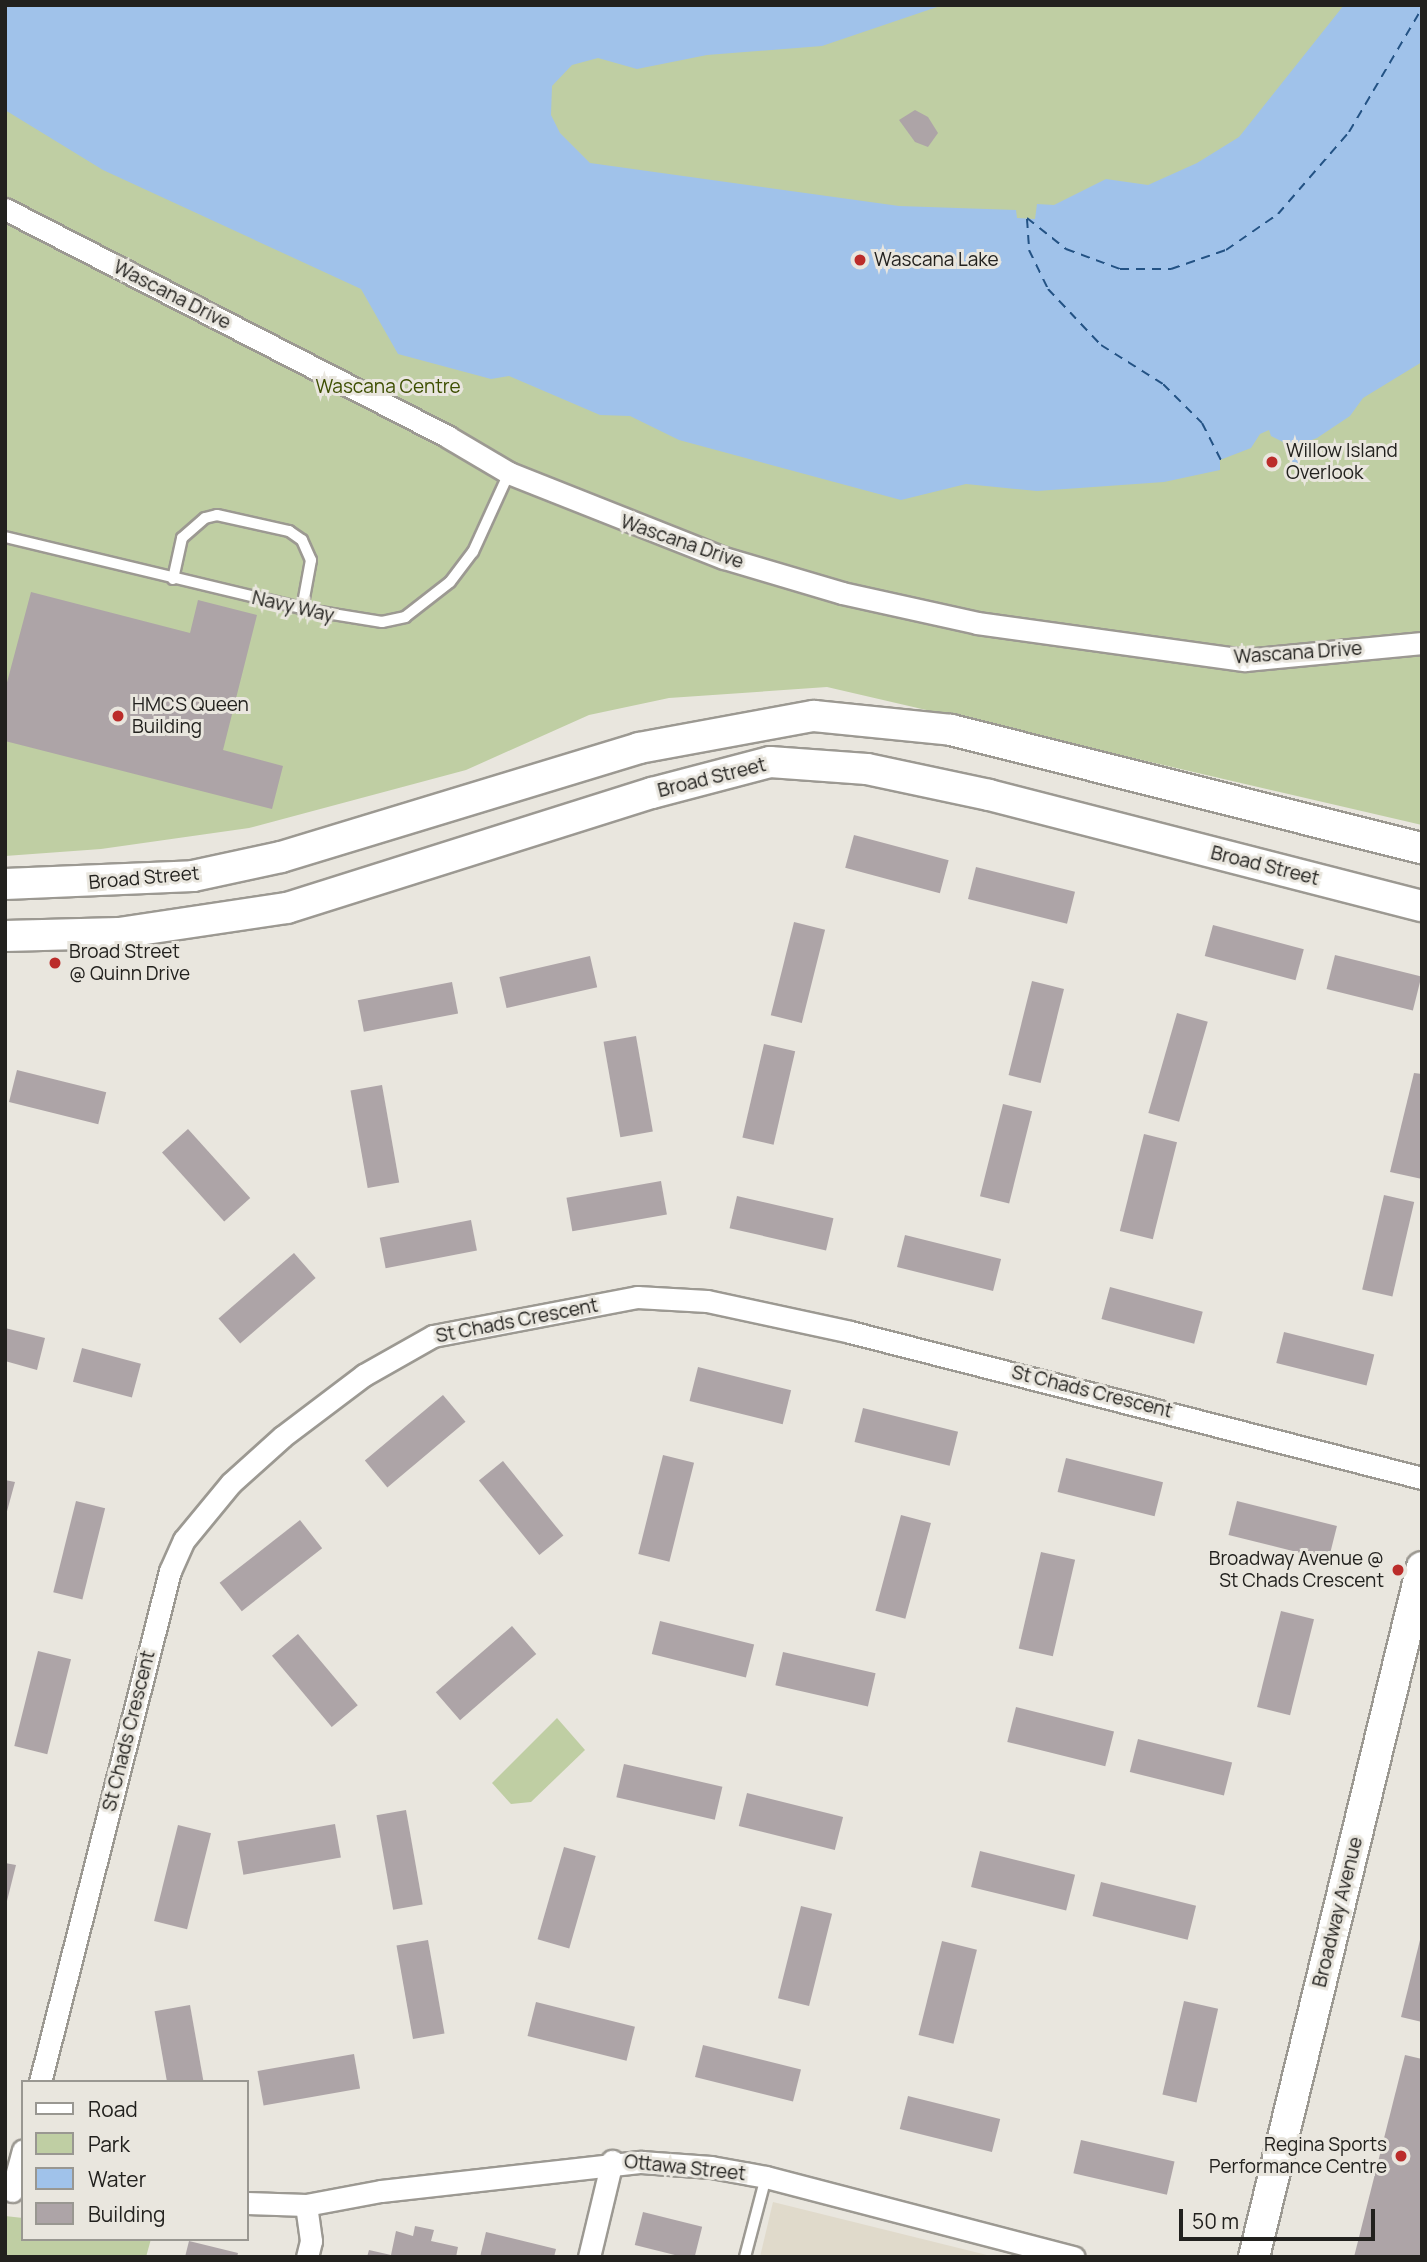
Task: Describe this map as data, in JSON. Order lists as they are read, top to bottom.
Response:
{
  "streets": {
    "main road": ["Broad Street", "Broadway Avenue"],
    "street": ["Wascana Drive", "St Chads Crescent", "Ottawa Street"],
    "lane": ["Navy Way"]
  },
  "crossings": [
    ["Wascana Drive", "Navy Way"]
  ],
  "parks": ["Wascana Centre"],
  "places": [
    "Wascana Lake",
    "Willow Island Overlook",
    "HMCS Queen Building",
    "Broad Street @ Quinn Drive",
    "Broadway Avenue @ St Chads Crescent",
    "Regina Sports Performance Centre"
  ],
  "legend": [
    "Road",
    "Park",
    "Water",
    "Building"
  ],
  "scale_bar": "50 m"
}
